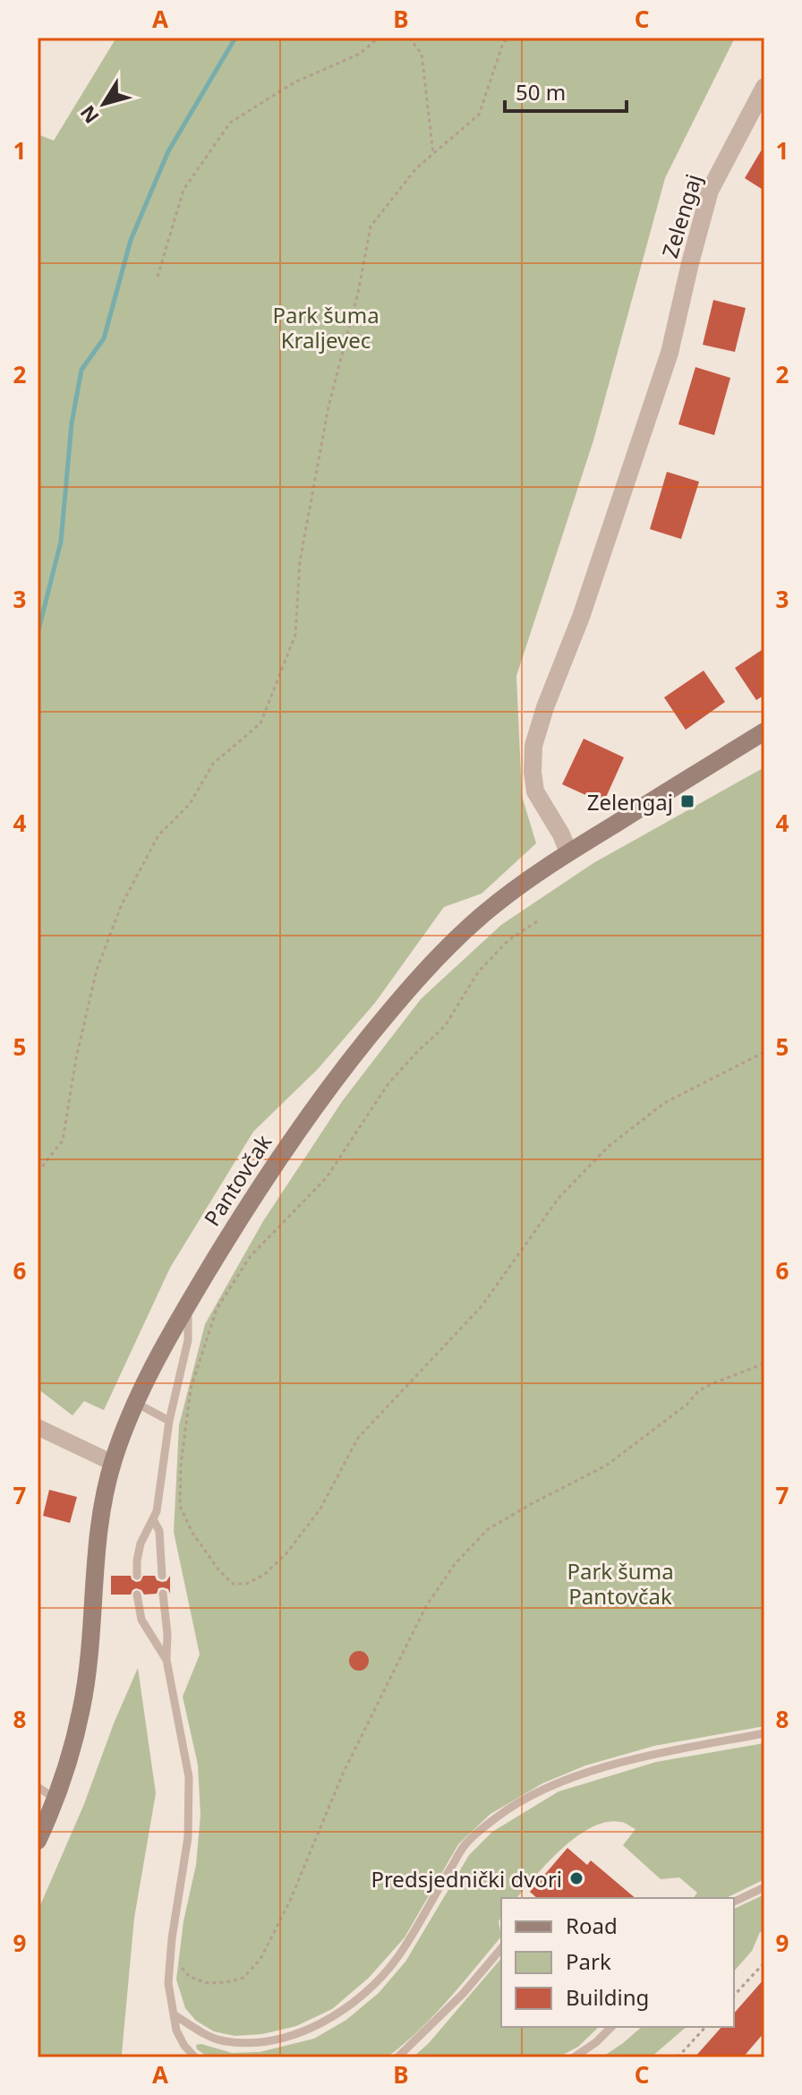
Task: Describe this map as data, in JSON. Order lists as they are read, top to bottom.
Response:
{
  "streets": {
    "main road": ["Pantovčak"],
    "street": ["Zelengaj"]
  },
  "crossings": [
    ["Zelengaj", "Pantovčak"]
  ],
  "parks": ["Park šuma Kraljevec", "Park šuma Pantovčak"],
  "places": {
    "transit": ["Zelengaj"],
    "other": ["Predsjednički dvori"]
  },
  "legend": ["Road", "Park", "Building"],
  "scale_bar": "50 m",
  "north": "bottom left",
  "grid": {
    "columns": ["A", "B", "C"],
    "rows": [
      "1",
      "2",
      "3",
      "4",
      "5",
      "6",
      "7",
      "8",
      "9"
    ]
  }
}
